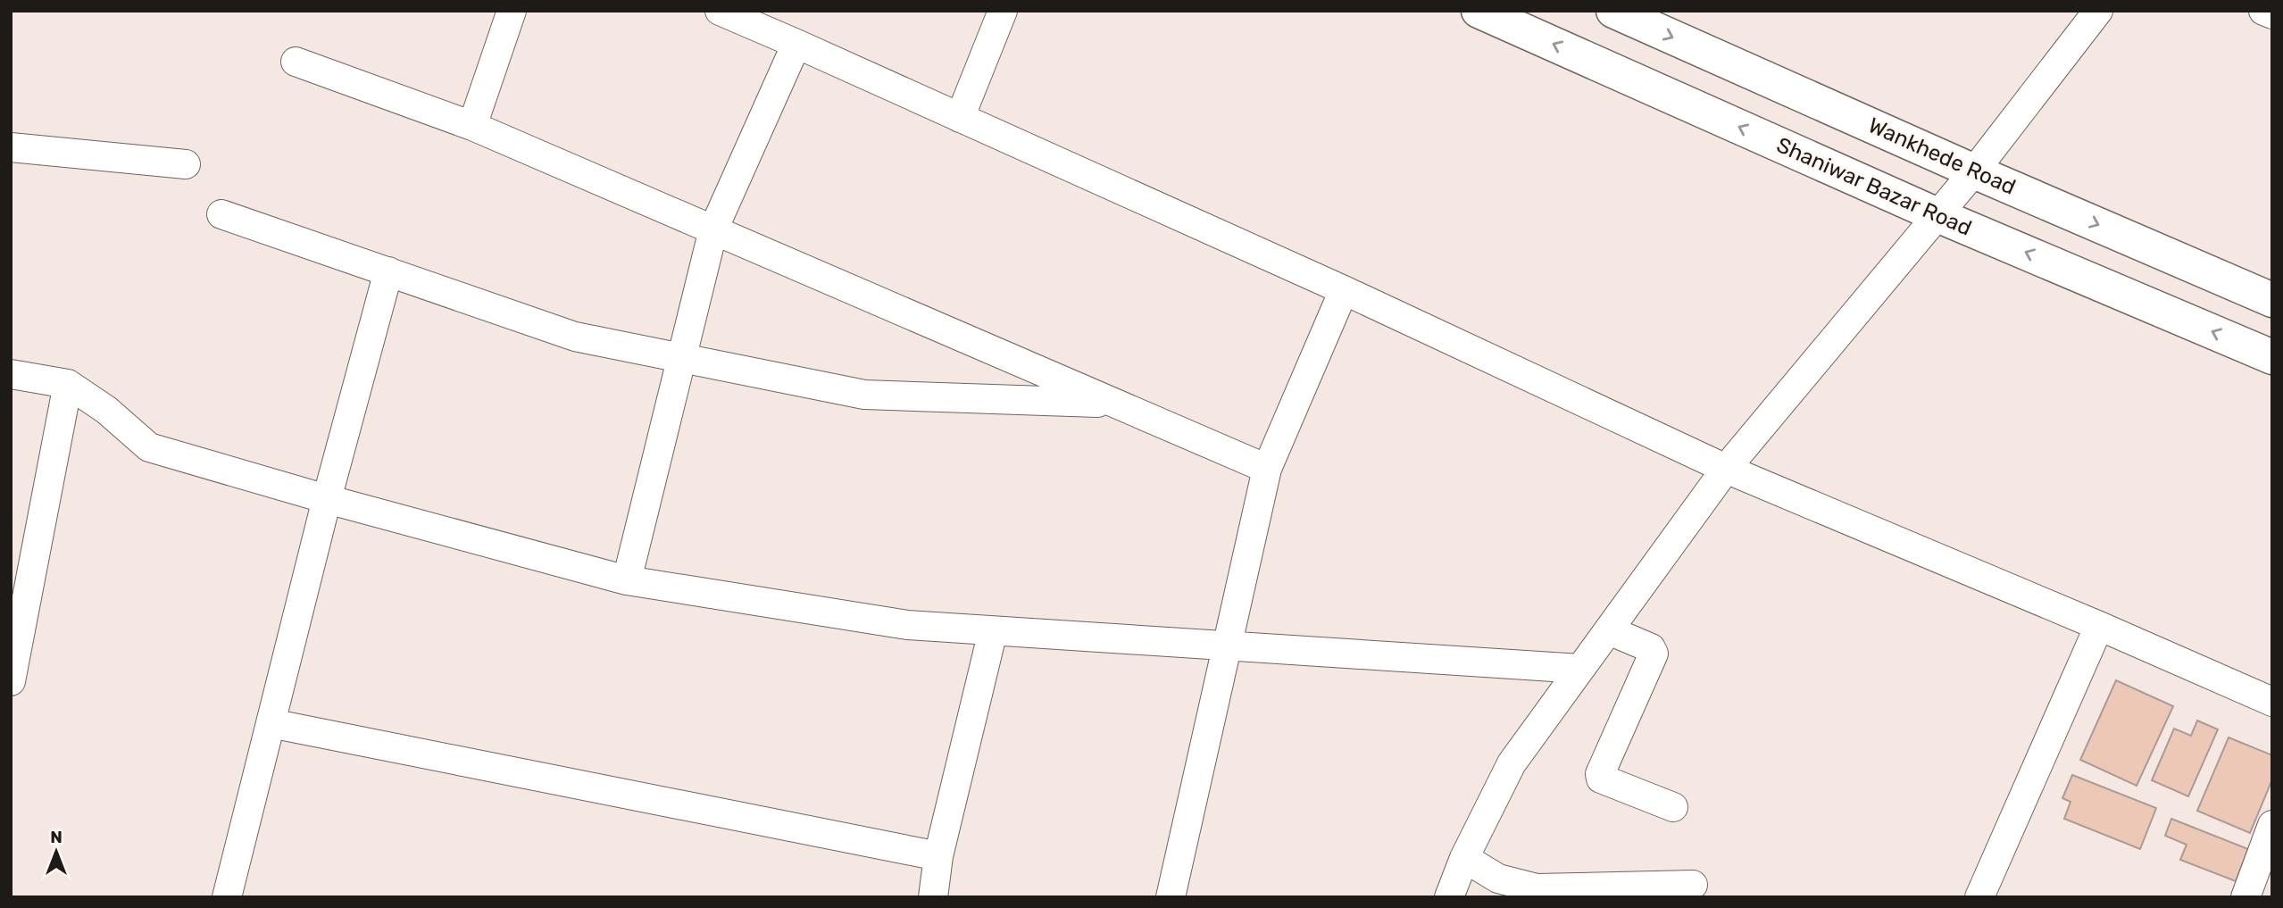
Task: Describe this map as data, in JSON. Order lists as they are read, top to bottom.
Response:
{
  "streets": {
    "main road": ["Wankhede Road", "Shaniwar Bazar Road"]
  },
  "one_way": ["Wankhede Road", "Shaniwar Bazar Road"],
  "north": "top"
}
